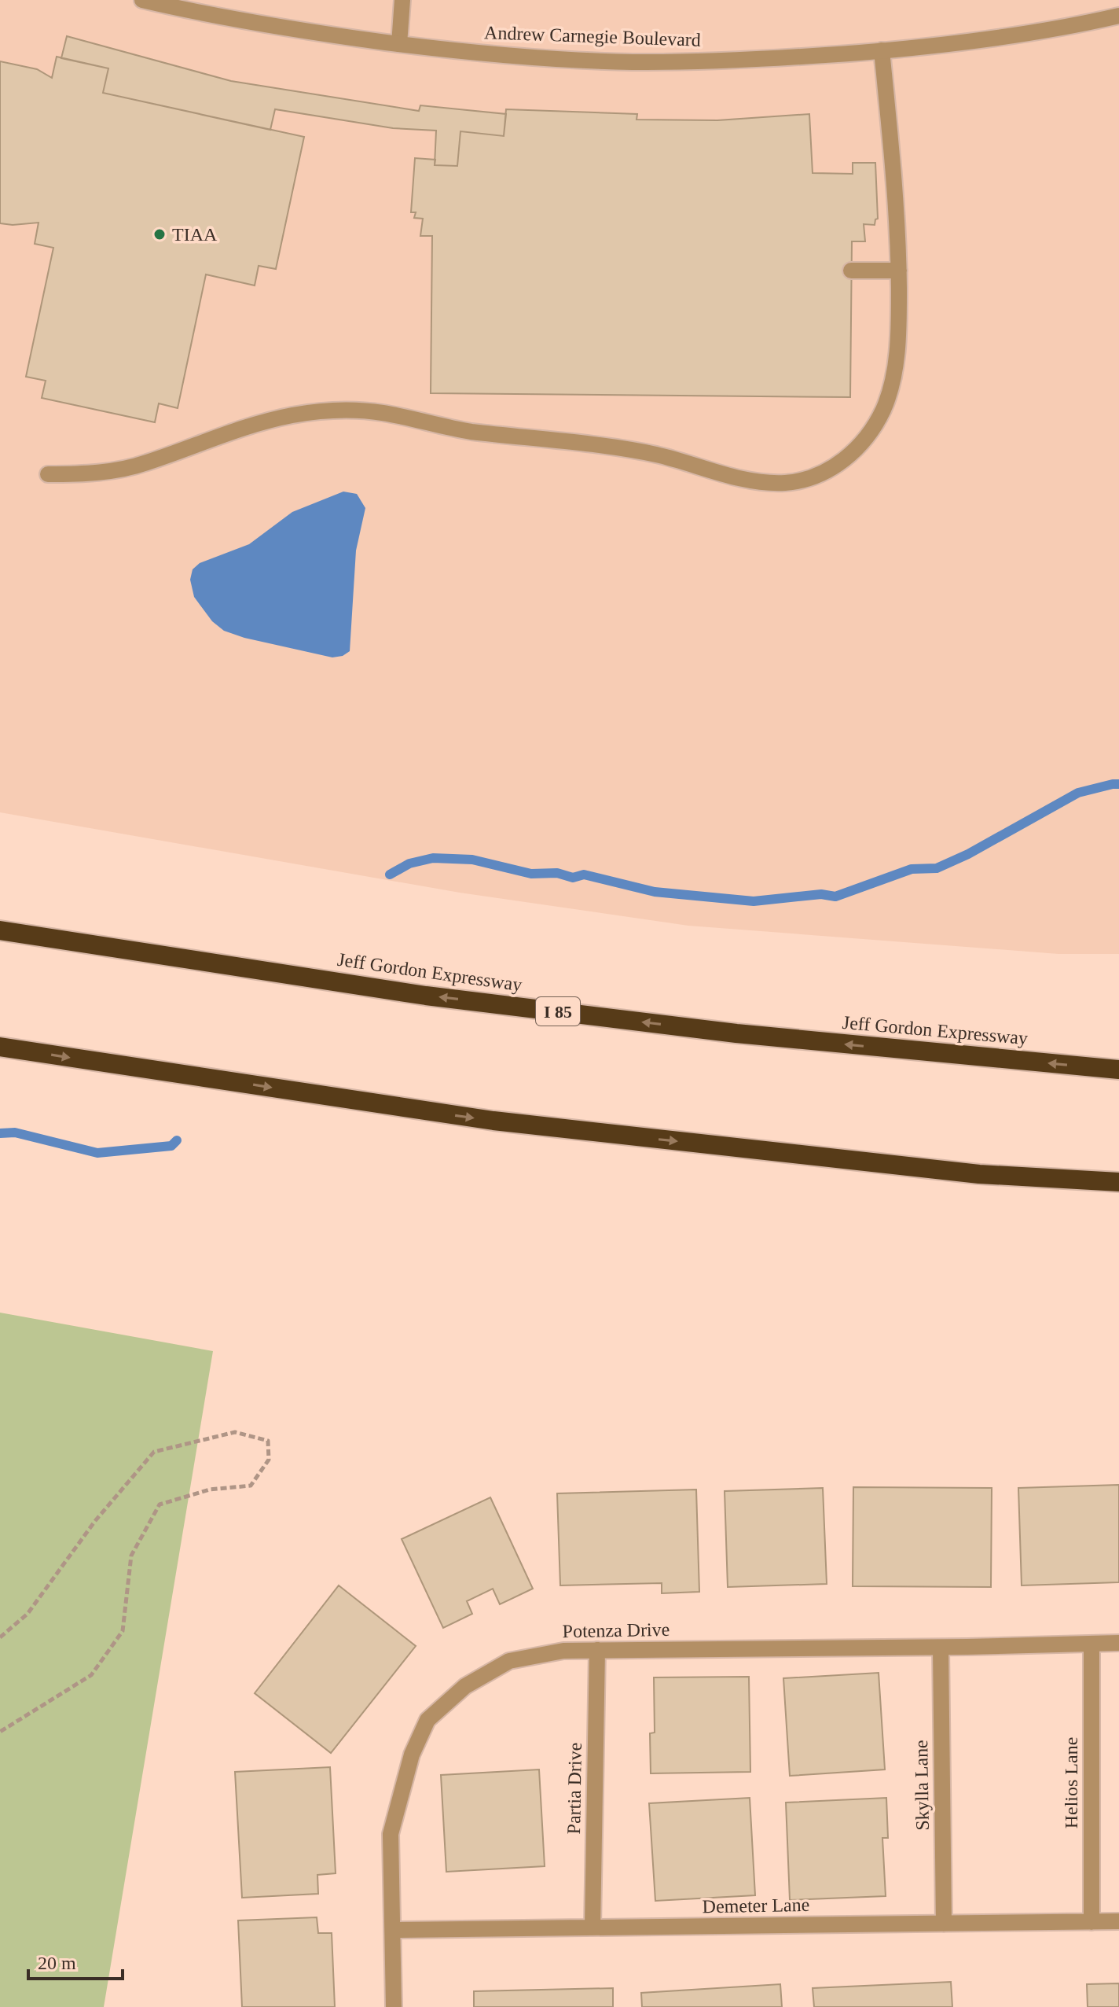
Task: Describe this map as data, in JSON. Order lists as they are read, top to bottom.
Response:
{
  "streets": {
    "highway": ["Jeff Gordon Expressway", "I 85"],
    "street": [
      "Andrew Carnegie Boulevard",
      "Potenza Drive",
      "Helios Lane",
      "Skylla Lane",
      "Partia Drive",
      "Demeter Lane"
    ]
  },
  "crossings": [
    ["Potenza Drive", "Helios Lane"],
    ["Potenza Drive", "Skylla Lane"],
    ["Potenza Drive", "Partia Drive"],
    ["Potenza Drive", "Demeter Lane"],
    ["Helios Lane", "Demeter Lane"],
    ["Skylla Lane", "Demeter Lane"],
    ["Partia Drive", "Demeter Lane"]
  ],
  "places": ["TIAA"],
  "scale_bar": "20 m"
}
